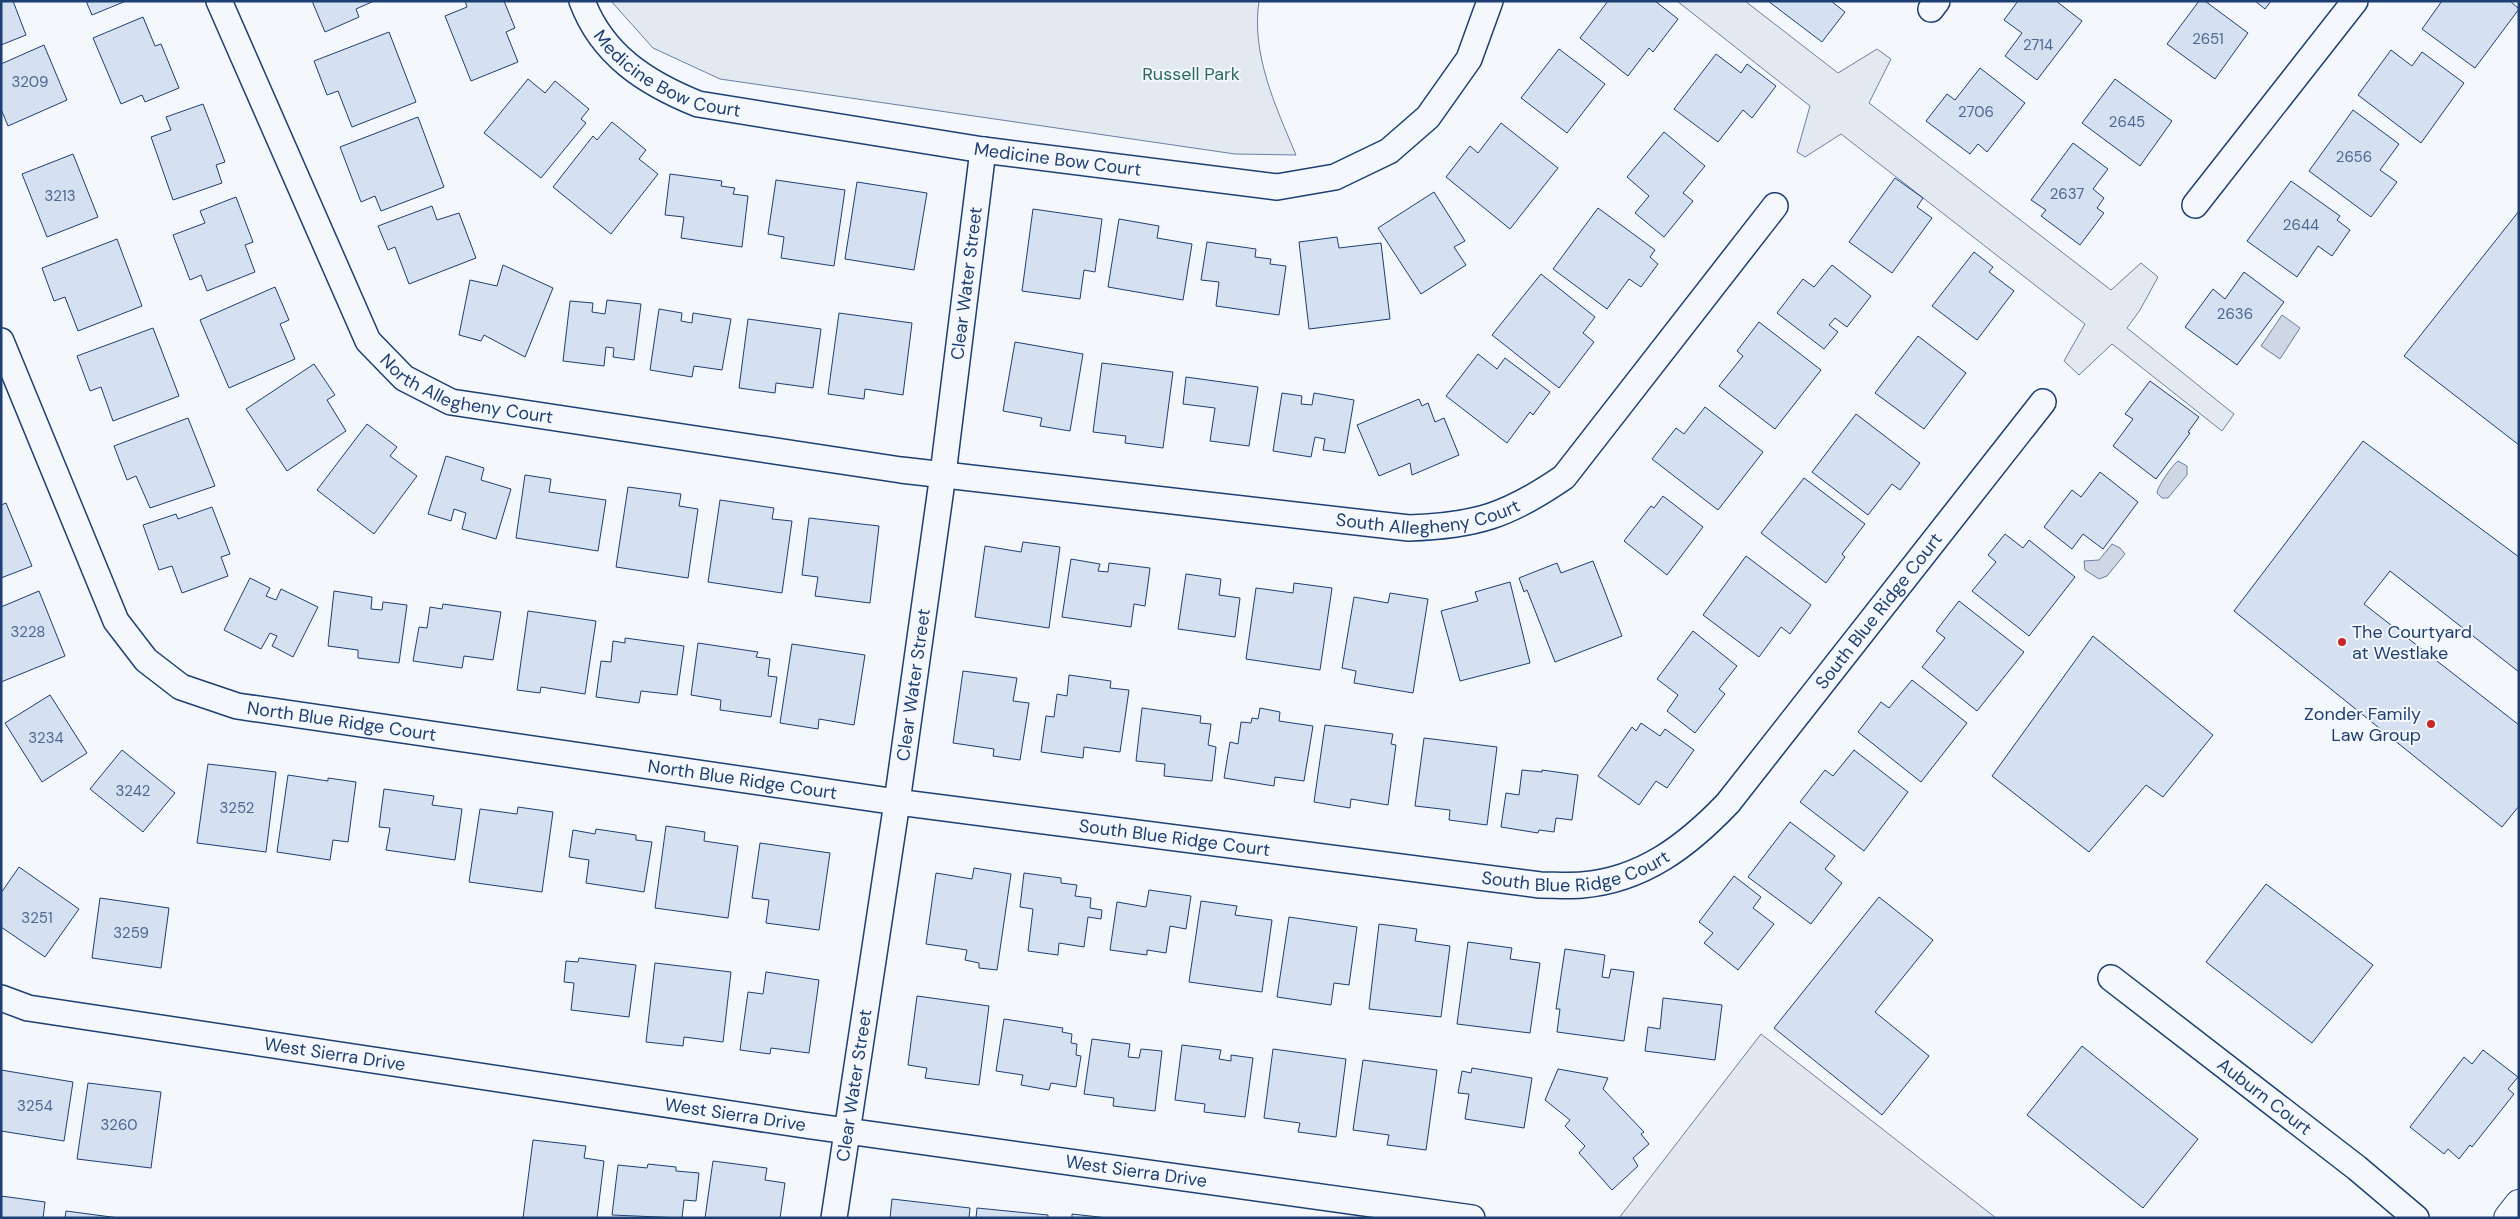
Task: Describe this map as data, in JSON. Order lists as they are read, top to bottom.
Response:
{
  "streets": {
    "street": [
      "Medicine Bow Court",
      "Clear Water Street",
      "North Allegheny Court",
      "South Allegheny Court",
      "South Blue Ridge Court",
      "North Blue Ridge Court",
      "West Sierra Drive",
      "Auburn Court"
    ]
  },
  "crossings": [
    ["Medicine Bow Court", "Clear Water Street"],
    ["Clear Water Street", "North Allegheny Court"],
    ["Clear Water Street", "South Allegheny Court"],
    ["Clear Water Street", "South Blue Ridge Court"],
    ["Clear Water Street", "North Blue Ridge Court"],
    ["Clear Water Street", "West Sierra Drive"],
    ["North Allegheny Court", "South Allegheny Court"],
    ["South Blue Ridge Court", "North Blue Ridge Court"]
  ],
  "parks": ["Russell Park"],
  "places": ["The Courtyard at Westlake", "Zonder Family Law Group"],
  "house_numbers": [
    "2651",
    "2714",
    "3209",
    "2706",
    "2645",
    "2656",
    "2637",
    "3213",
    "2644",
    "2636",
    "3228",
    "3234",
    "3242",
    "3252",
    "3251",
    "3259",
    "3254",
    "3260"
  ]
}
